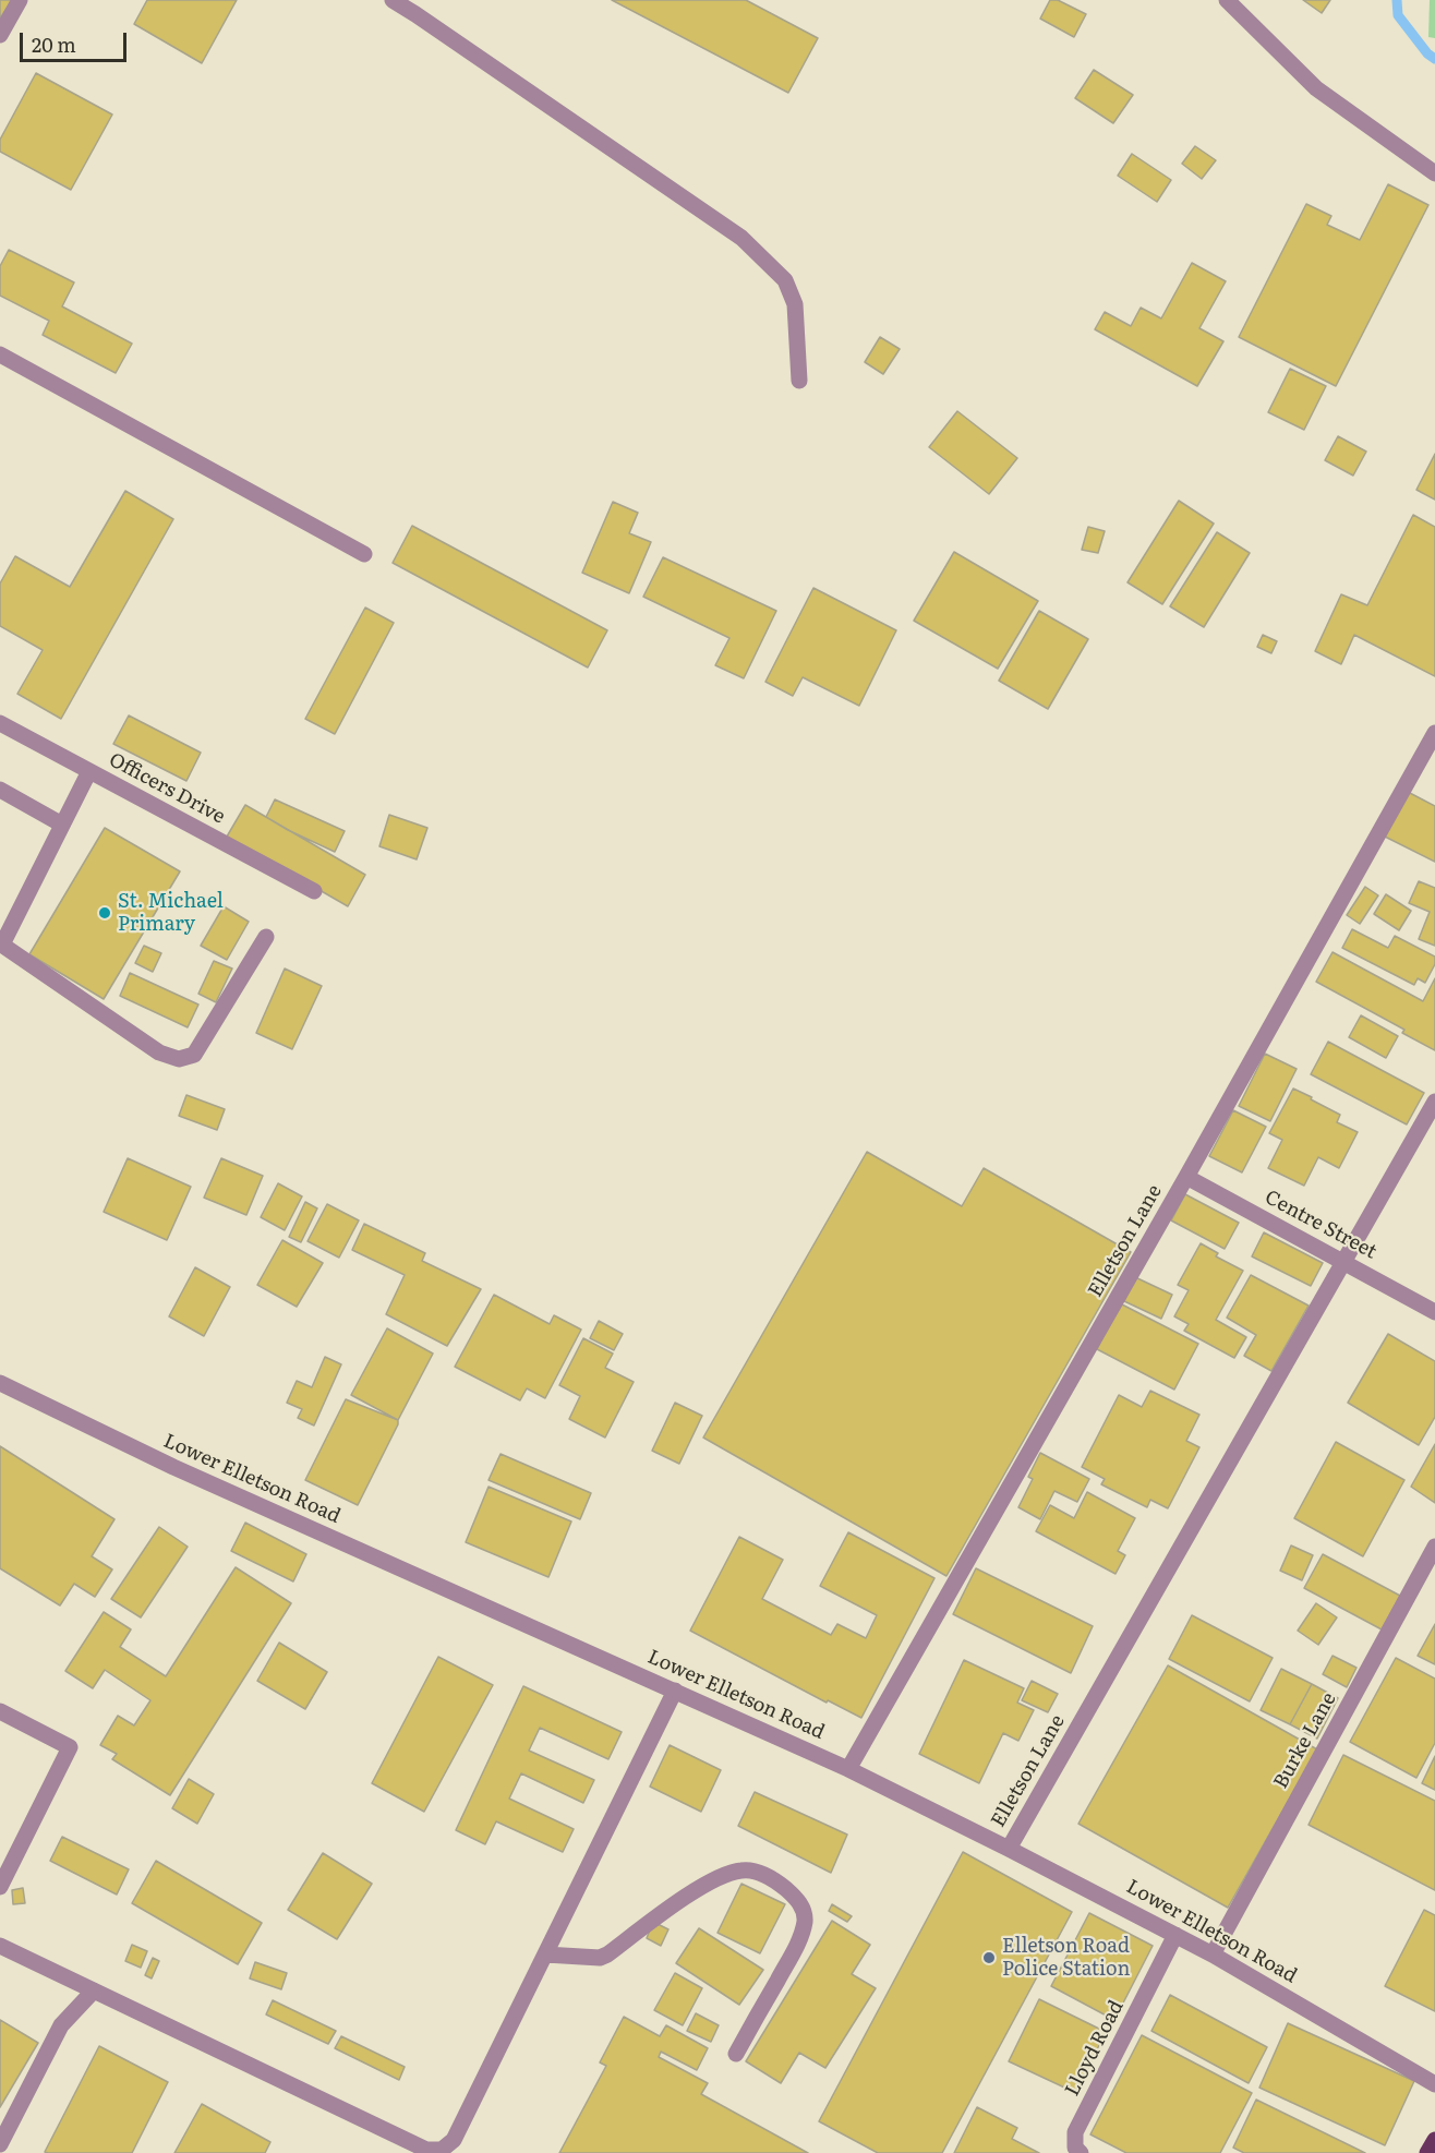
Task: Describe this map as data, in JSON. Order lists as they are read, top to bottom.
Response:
{
  "streets": {
    "street": [
      "Officers Drive",
      "Centre Street",
      "Elletson Lane",
      "Lower Elletson Road",
      "Burke Lane",
      "Lloyd Road"
    ]
  },
  "crossings": [
    ["Centre Street", "Elletson Lane"],
    ["Elletson Lane", "Lower Elletson Road"],
    ["Lower Elletson Road", "Burke Lane"],
    ["Lower Elletson Road", "Lloyd Road"]
  ],
  "places": ["St. Michael Primary", "Elletson Road Police Station"],
  "scale_bar": "20 m"
}
